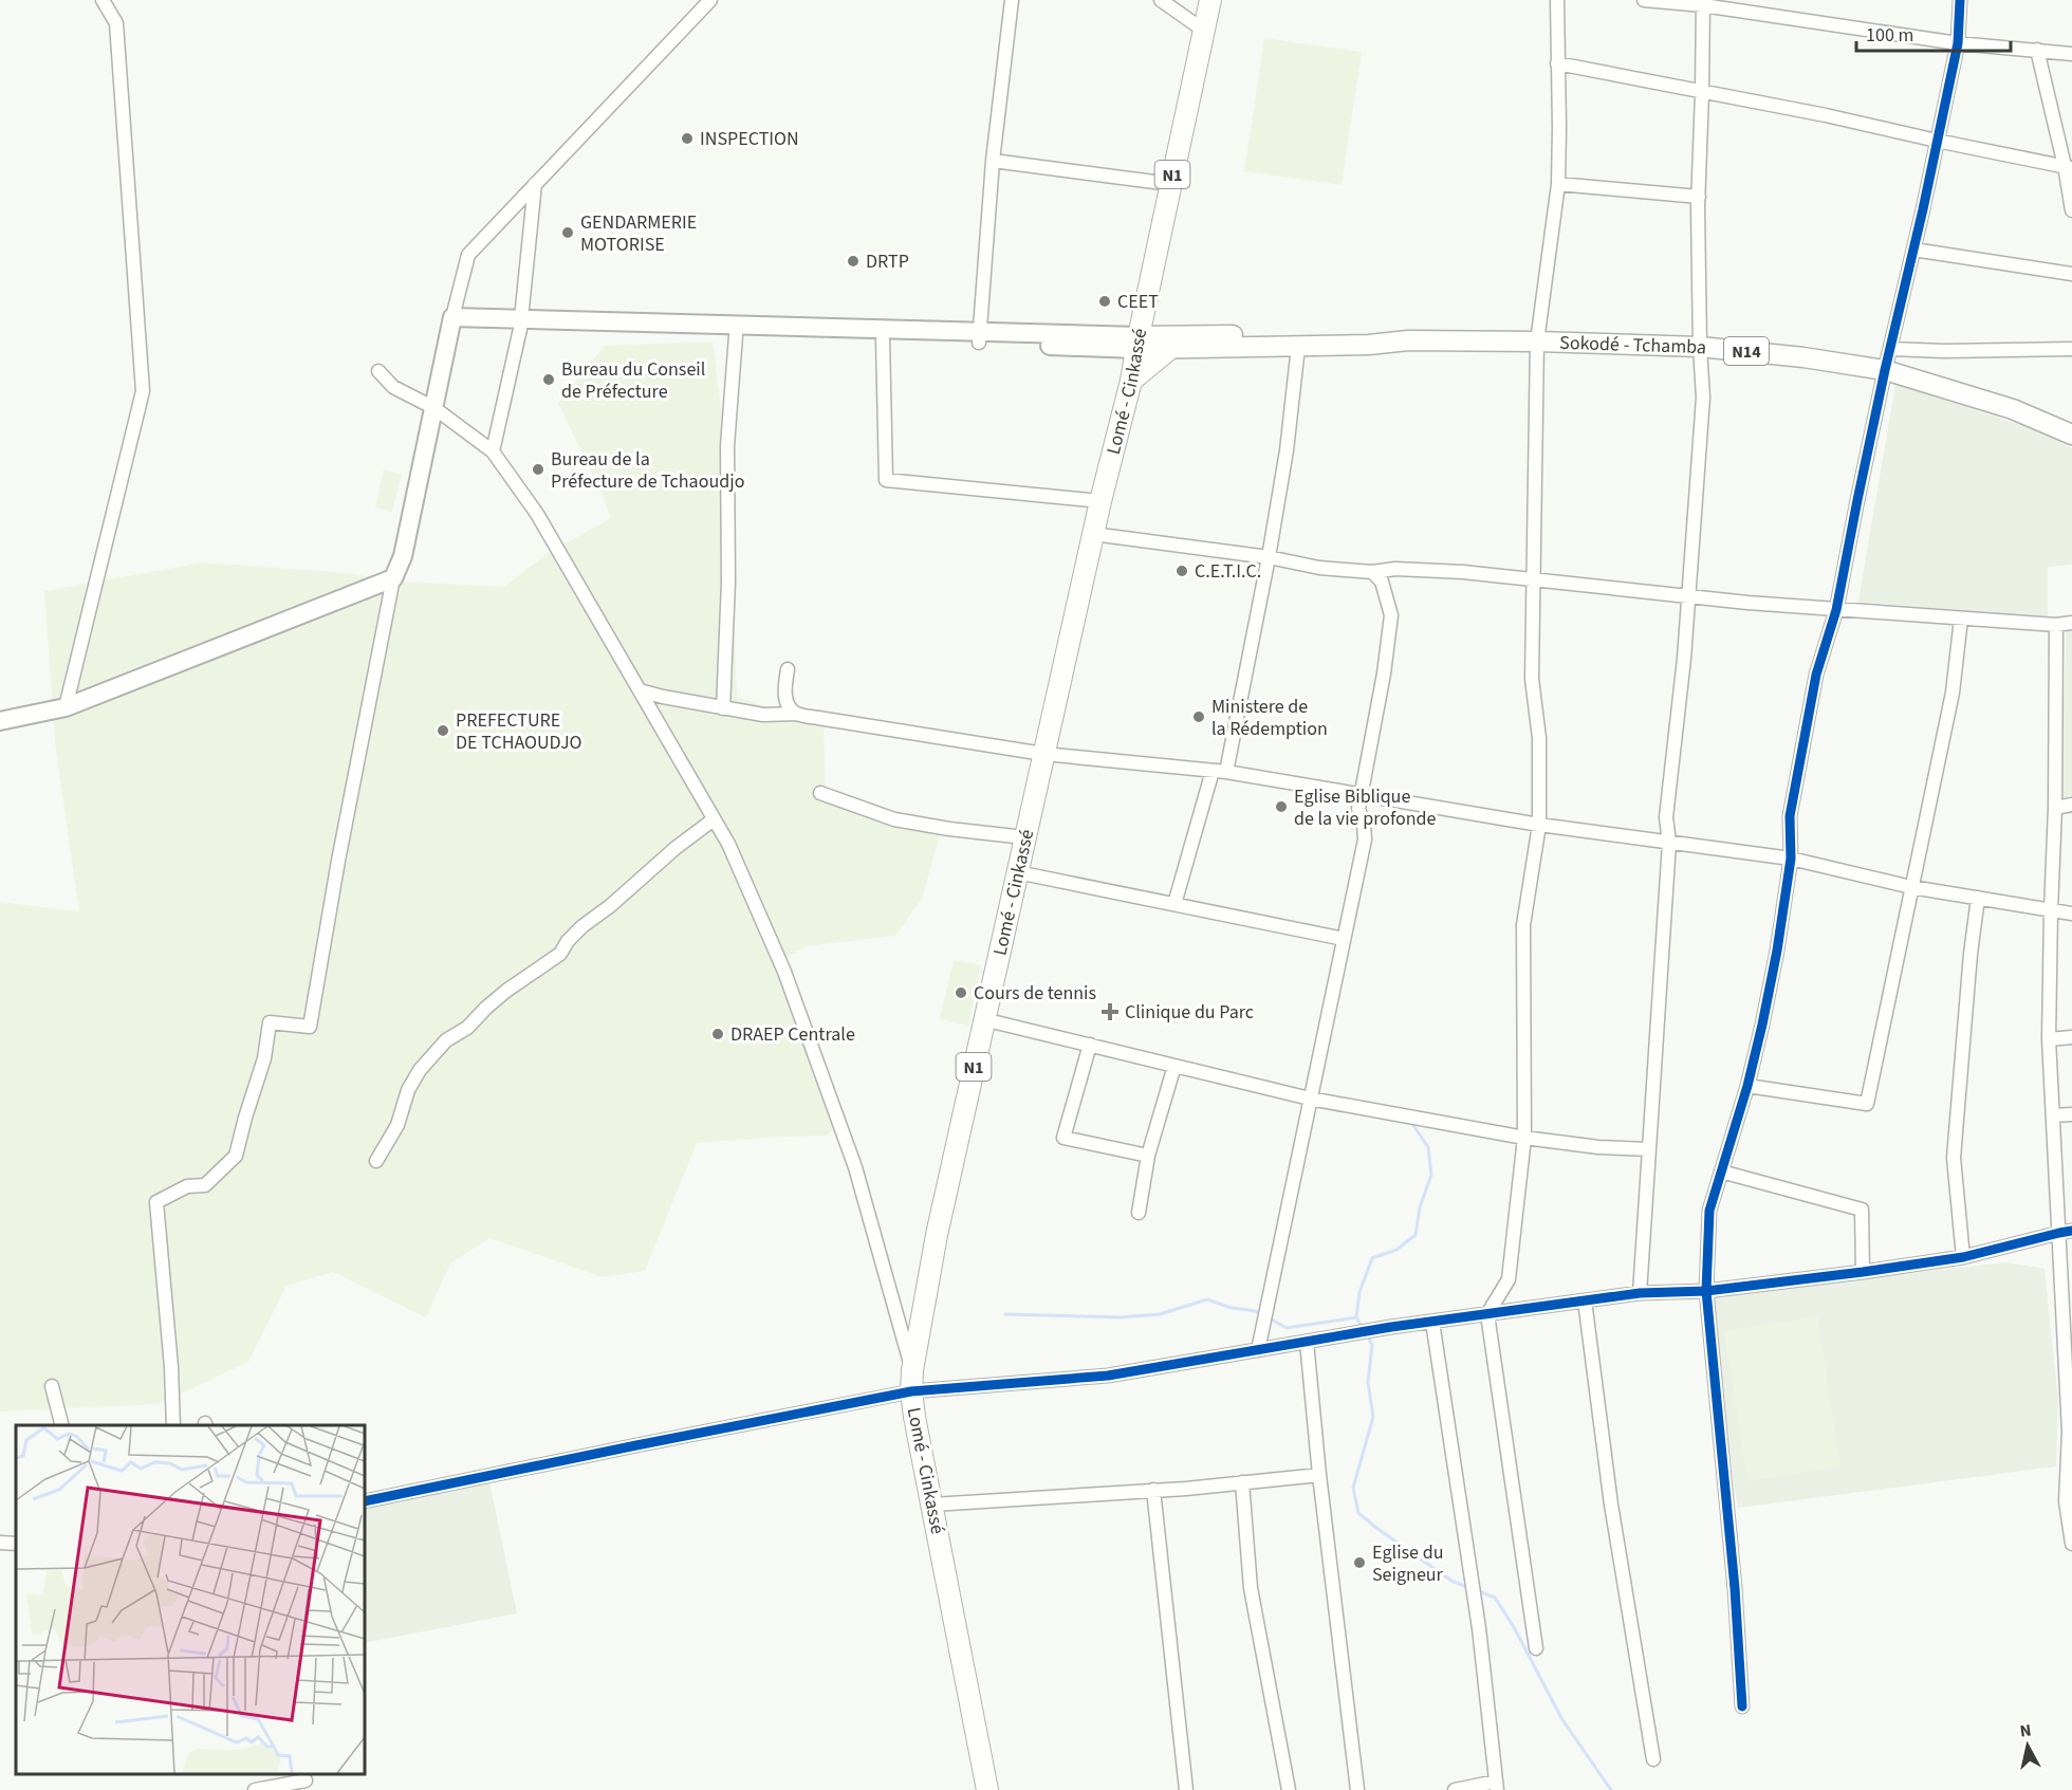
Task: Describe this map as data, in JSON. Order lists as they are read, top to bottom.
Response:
{
  "streets": {
    "highway": ["N1", "Lomé - Cinkassé"],
    "main road": ["Sokodé - Tchamba", "N14"]
  },
  "crossings": [
    ["Sokodé - Tchamba", "Lomé - Cinkassé"]
  ],
  "places": {
    "other": [
      "INSPECTION",
      "GENDARMERIE MOTORISE",
      "DRTP",
      "CEET",
      "Bureau du Conseil de Préfecture",
      "Bureau de la Préfecture de Tchaoudjo",
      "C.E.T.I.C.",
      "Ministere de la Rédemption",
      "PREFECTURE DE TCHAOUDJO",
      "Eglise Biblique de la vie profonde",
      "Cours de tennis",
      "DRAEP Centrale",
      "Eglise du Seigneur"
    ],
    "health": ["Clinique du Parc"]
  },
  "scale_bar": "100 m",
  "north": "top"
}
